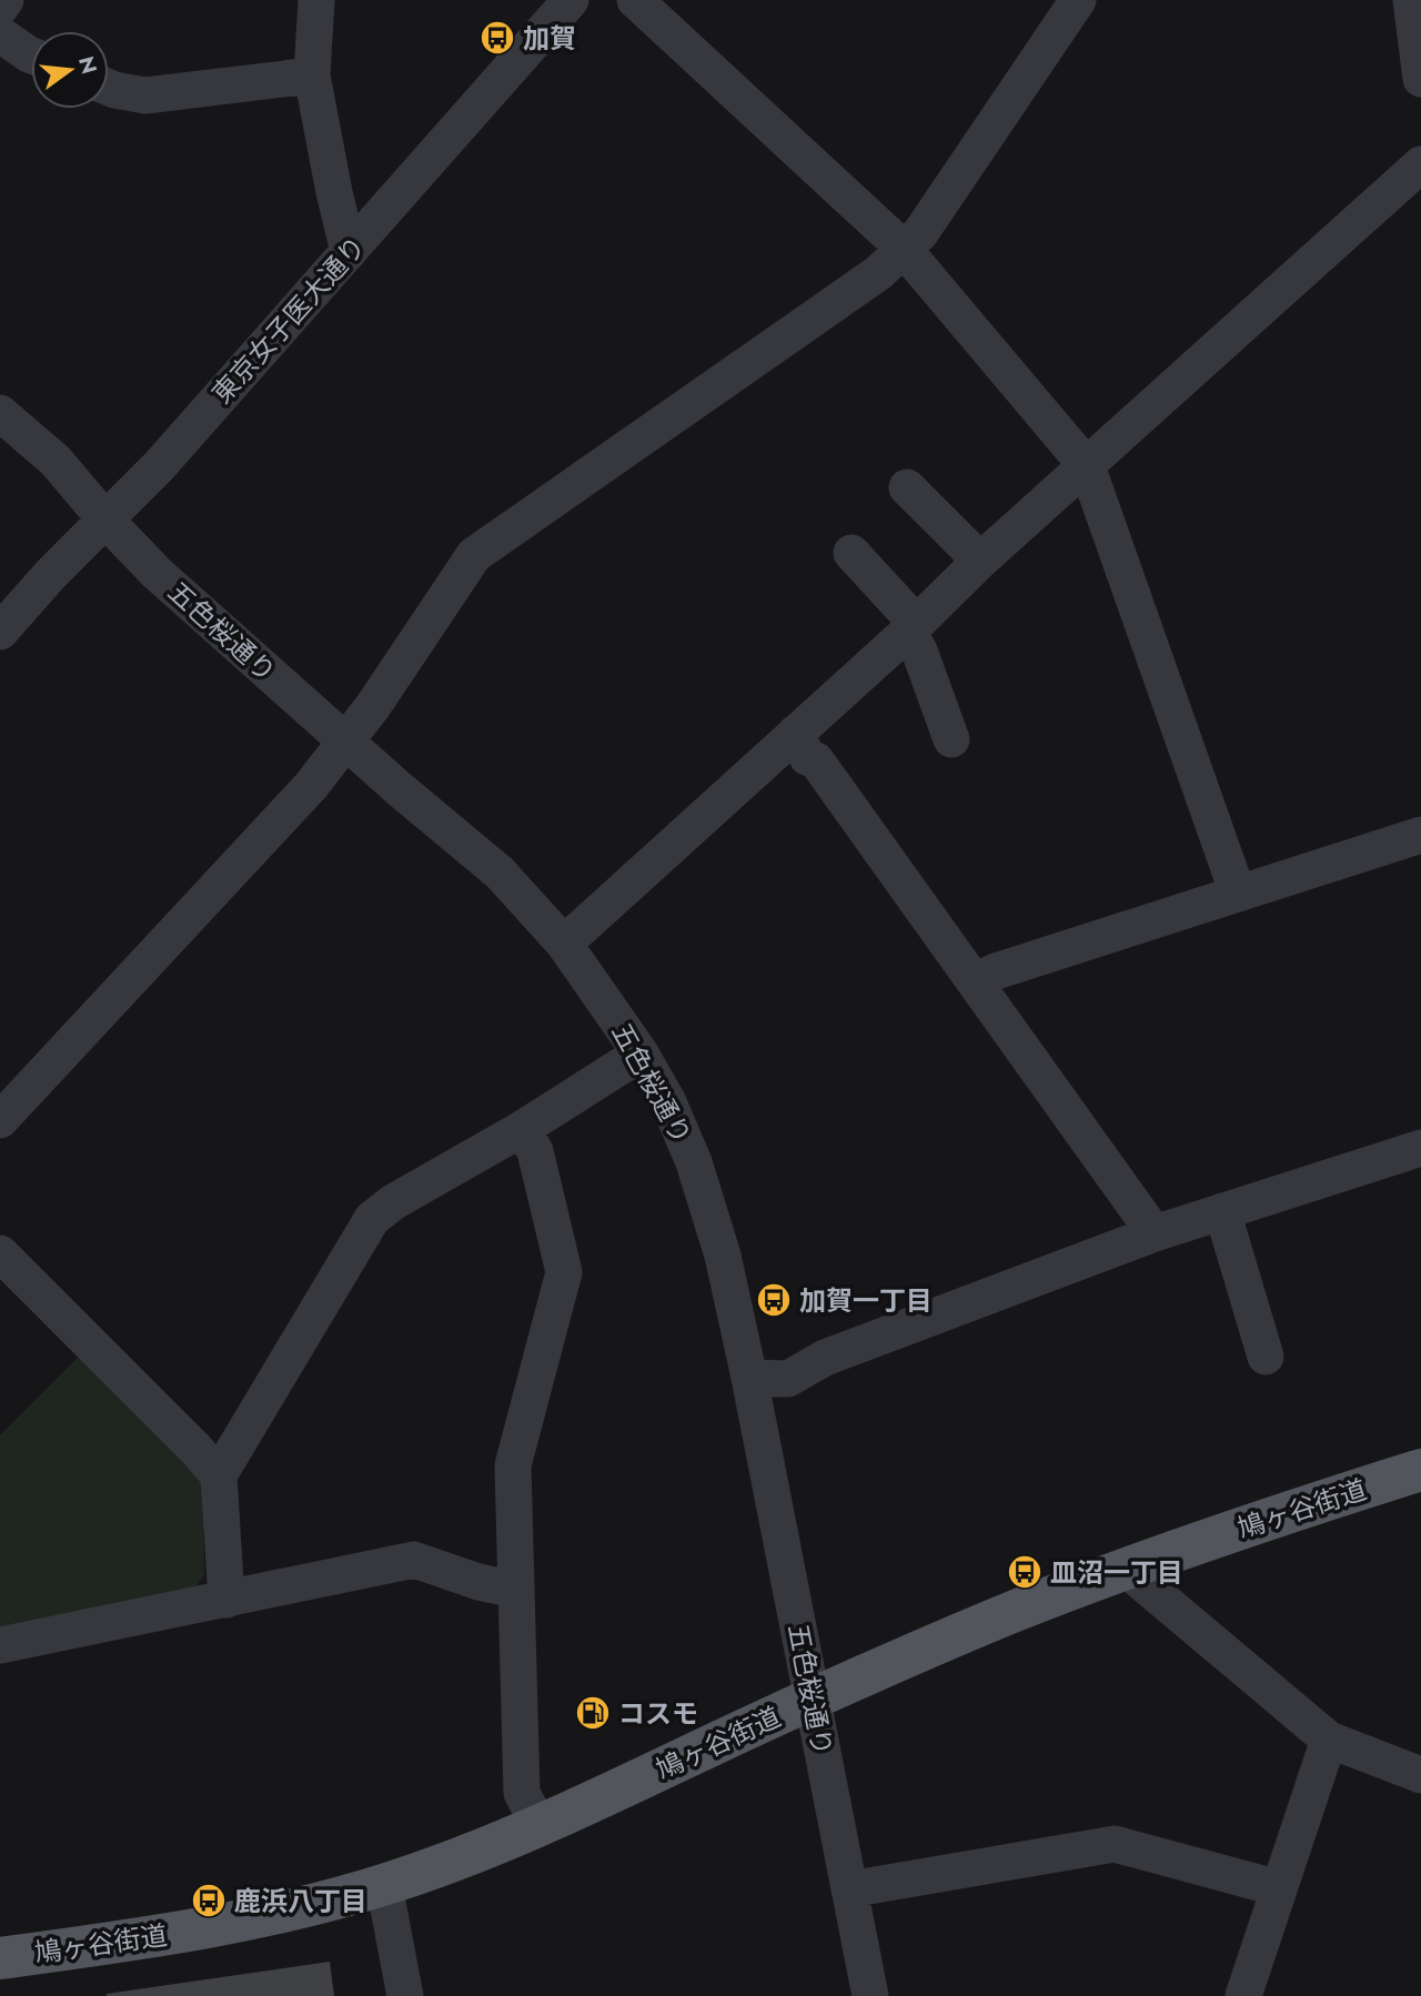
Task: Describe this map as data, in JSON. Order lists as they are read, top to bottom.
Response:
{
  "streets": {
    "main road": ["鳩ヶ谷街道"],
    "street": ["東京女子医大通り", "五色桜通り"]
  },
  "crossings": [
    ["東京女子医大通り", "五色桜通り"],
    ["五色桜通り", "鳩ヶ谷街道"]
  ],
  "places": {
    "bus stop": [
      "加賀",
      "加賀一丁目",
      "皿沼一丁目",
      "鹿浜八丁目"
    ],
    "fuel station": ["コスモ"]
  },
  "north": "right"
}
